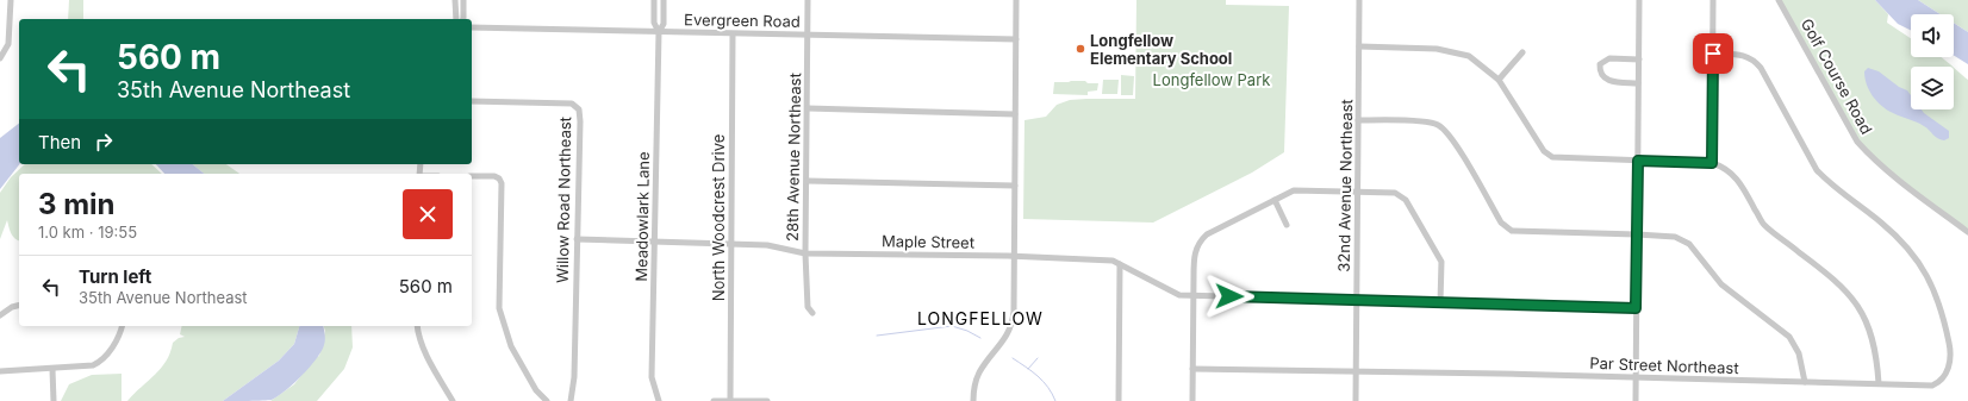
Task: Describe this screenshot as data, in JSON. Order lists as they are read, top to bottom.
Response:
{
  "streets": {
    "street": [
      "Evergreen Road",
      "Golf Course Road",
      "28th Avenue Northeast",
      "32nd Avenue Northeast",
      "Willow Road Northeast",
      "Meadowlark Lane",
      "North Woodcrest Drive",
      "Maple Street",
      "Par Street Northeast"
    ]
  },
  "crossings": [
    ["Evergreen Road", "28th Avenue Northeast"],
    ["Evergreen Road", "Meadowlark Lane"],
    ["Evergreen Road", "North Woodcrest Drive"],
    ["28th Avenue Northeast", "Maple Street"],
    ["32nd Avenue Northeast", "Maple Street"],
    ["32nd Avenue Northeast", "Par Street Northeast"],
    ["Willow Road Northeast", "Maple Street"],
    ["Meadowlark Lane", "Maple Street"],
    ["North Woodcrest Drive", "Maple Street"]
  ],
  "districts": ["LONGFELLOW"],
  "parks": ["Longfellow Park"],
  "places": ["Longfellow Elementary School"],
  "page": {
    "turn": ["560 m", "35th Avenue Northeast"],
    "then": "Then",
    "heading": ["3 min", "1.0 km · 19:55"],
    "list": [
      {
        "name": "Turn left",
        "note": "35th Avenue Northeast",
        "value": "560 m"
      }
    ]
  }
}
